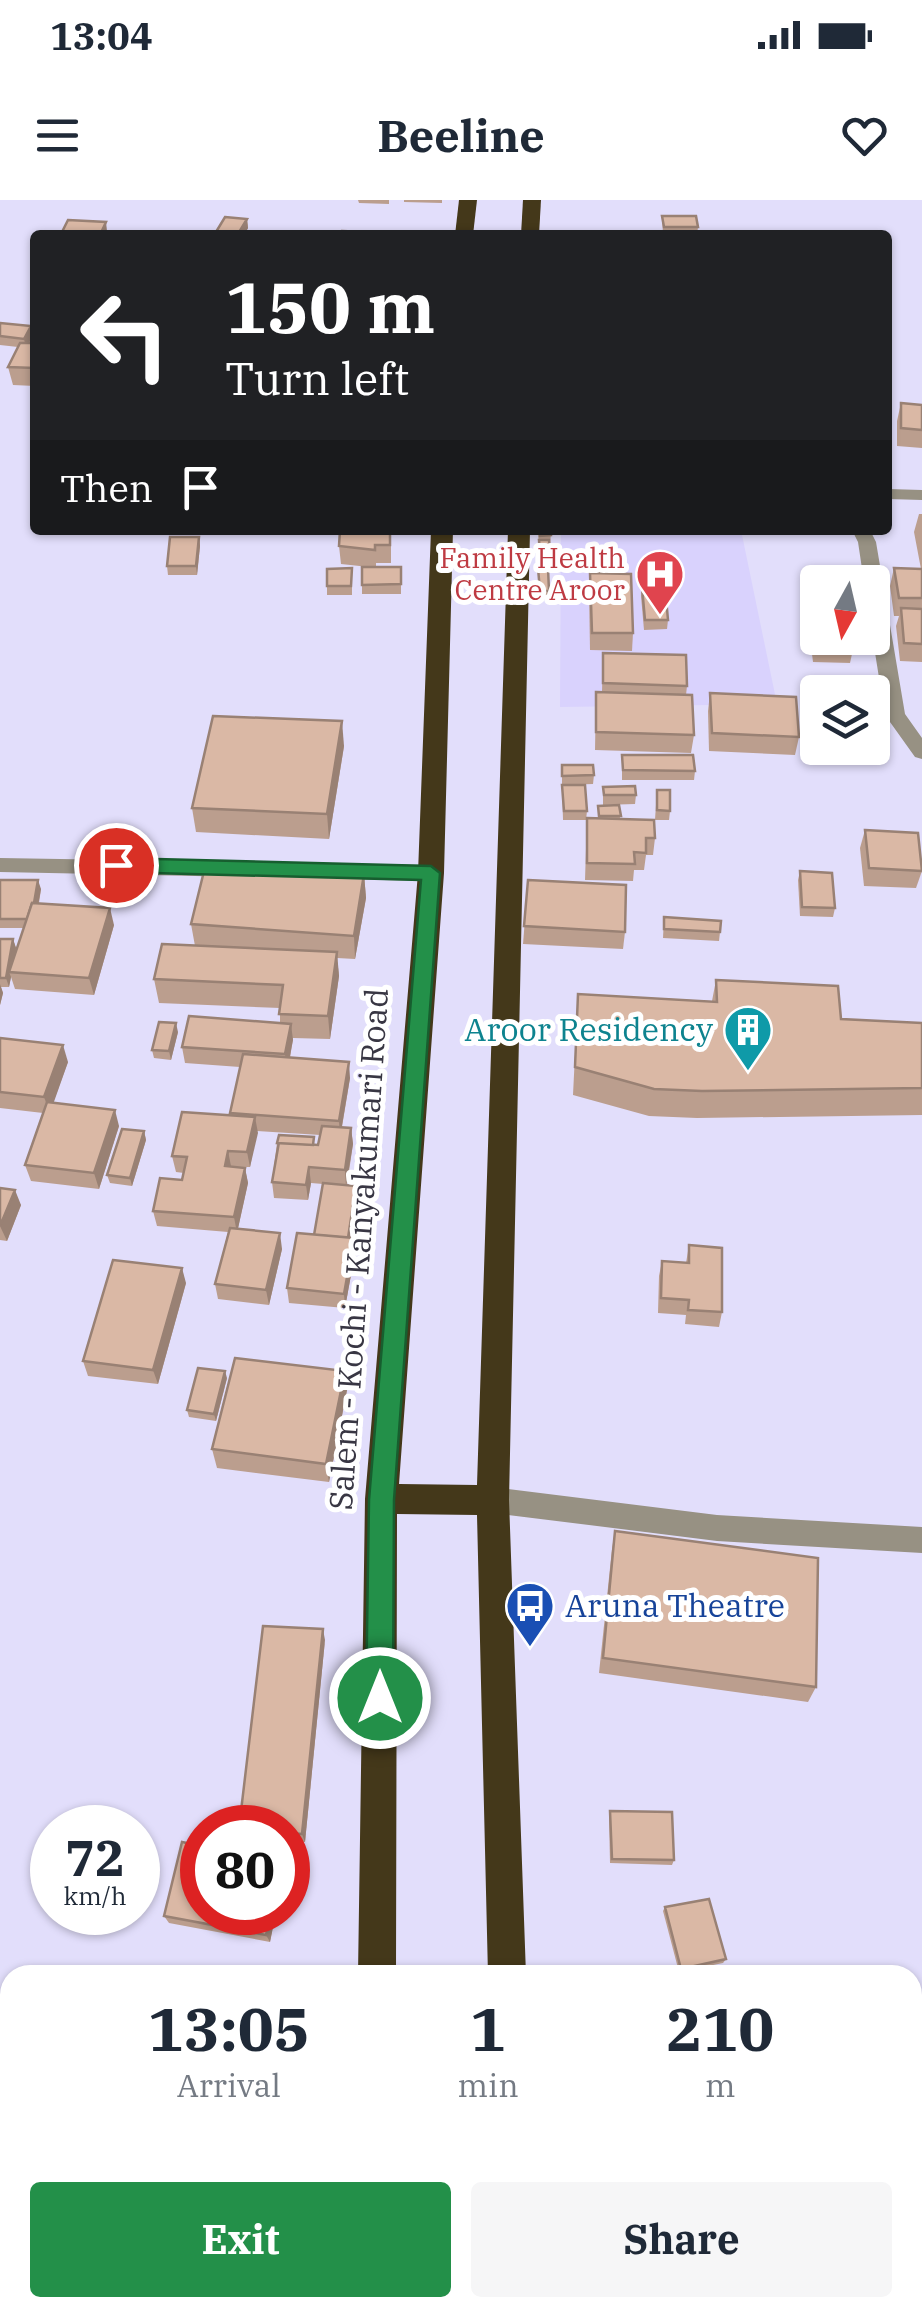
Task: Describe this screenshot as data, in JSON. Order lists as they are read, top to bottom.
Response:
{
  "streets": {
    "highway": ["Salem - Kochi - Kanyakumari Road"]
  },
  "places": {
    "hospital": ["Family Health Centre Aroor"],
    "building": ["Aroor Residency"],
    "bus stop": ["Aruna Theatre"]
  },
  "north": "bottom",
  "page": {
    "status": "13:04",
    "header": "Beeline",
    "turn": ["150 m", "Turn left"],
    "then": "Then",
    "speed": "72 km/h",
    "limit": "80",
    "eta": [
      "13:05",
      "Arrival",
      "1",
      "min",
      "210",
      "m"
    ],
    "buttons": ["Exit", "Share"]
  }
}
